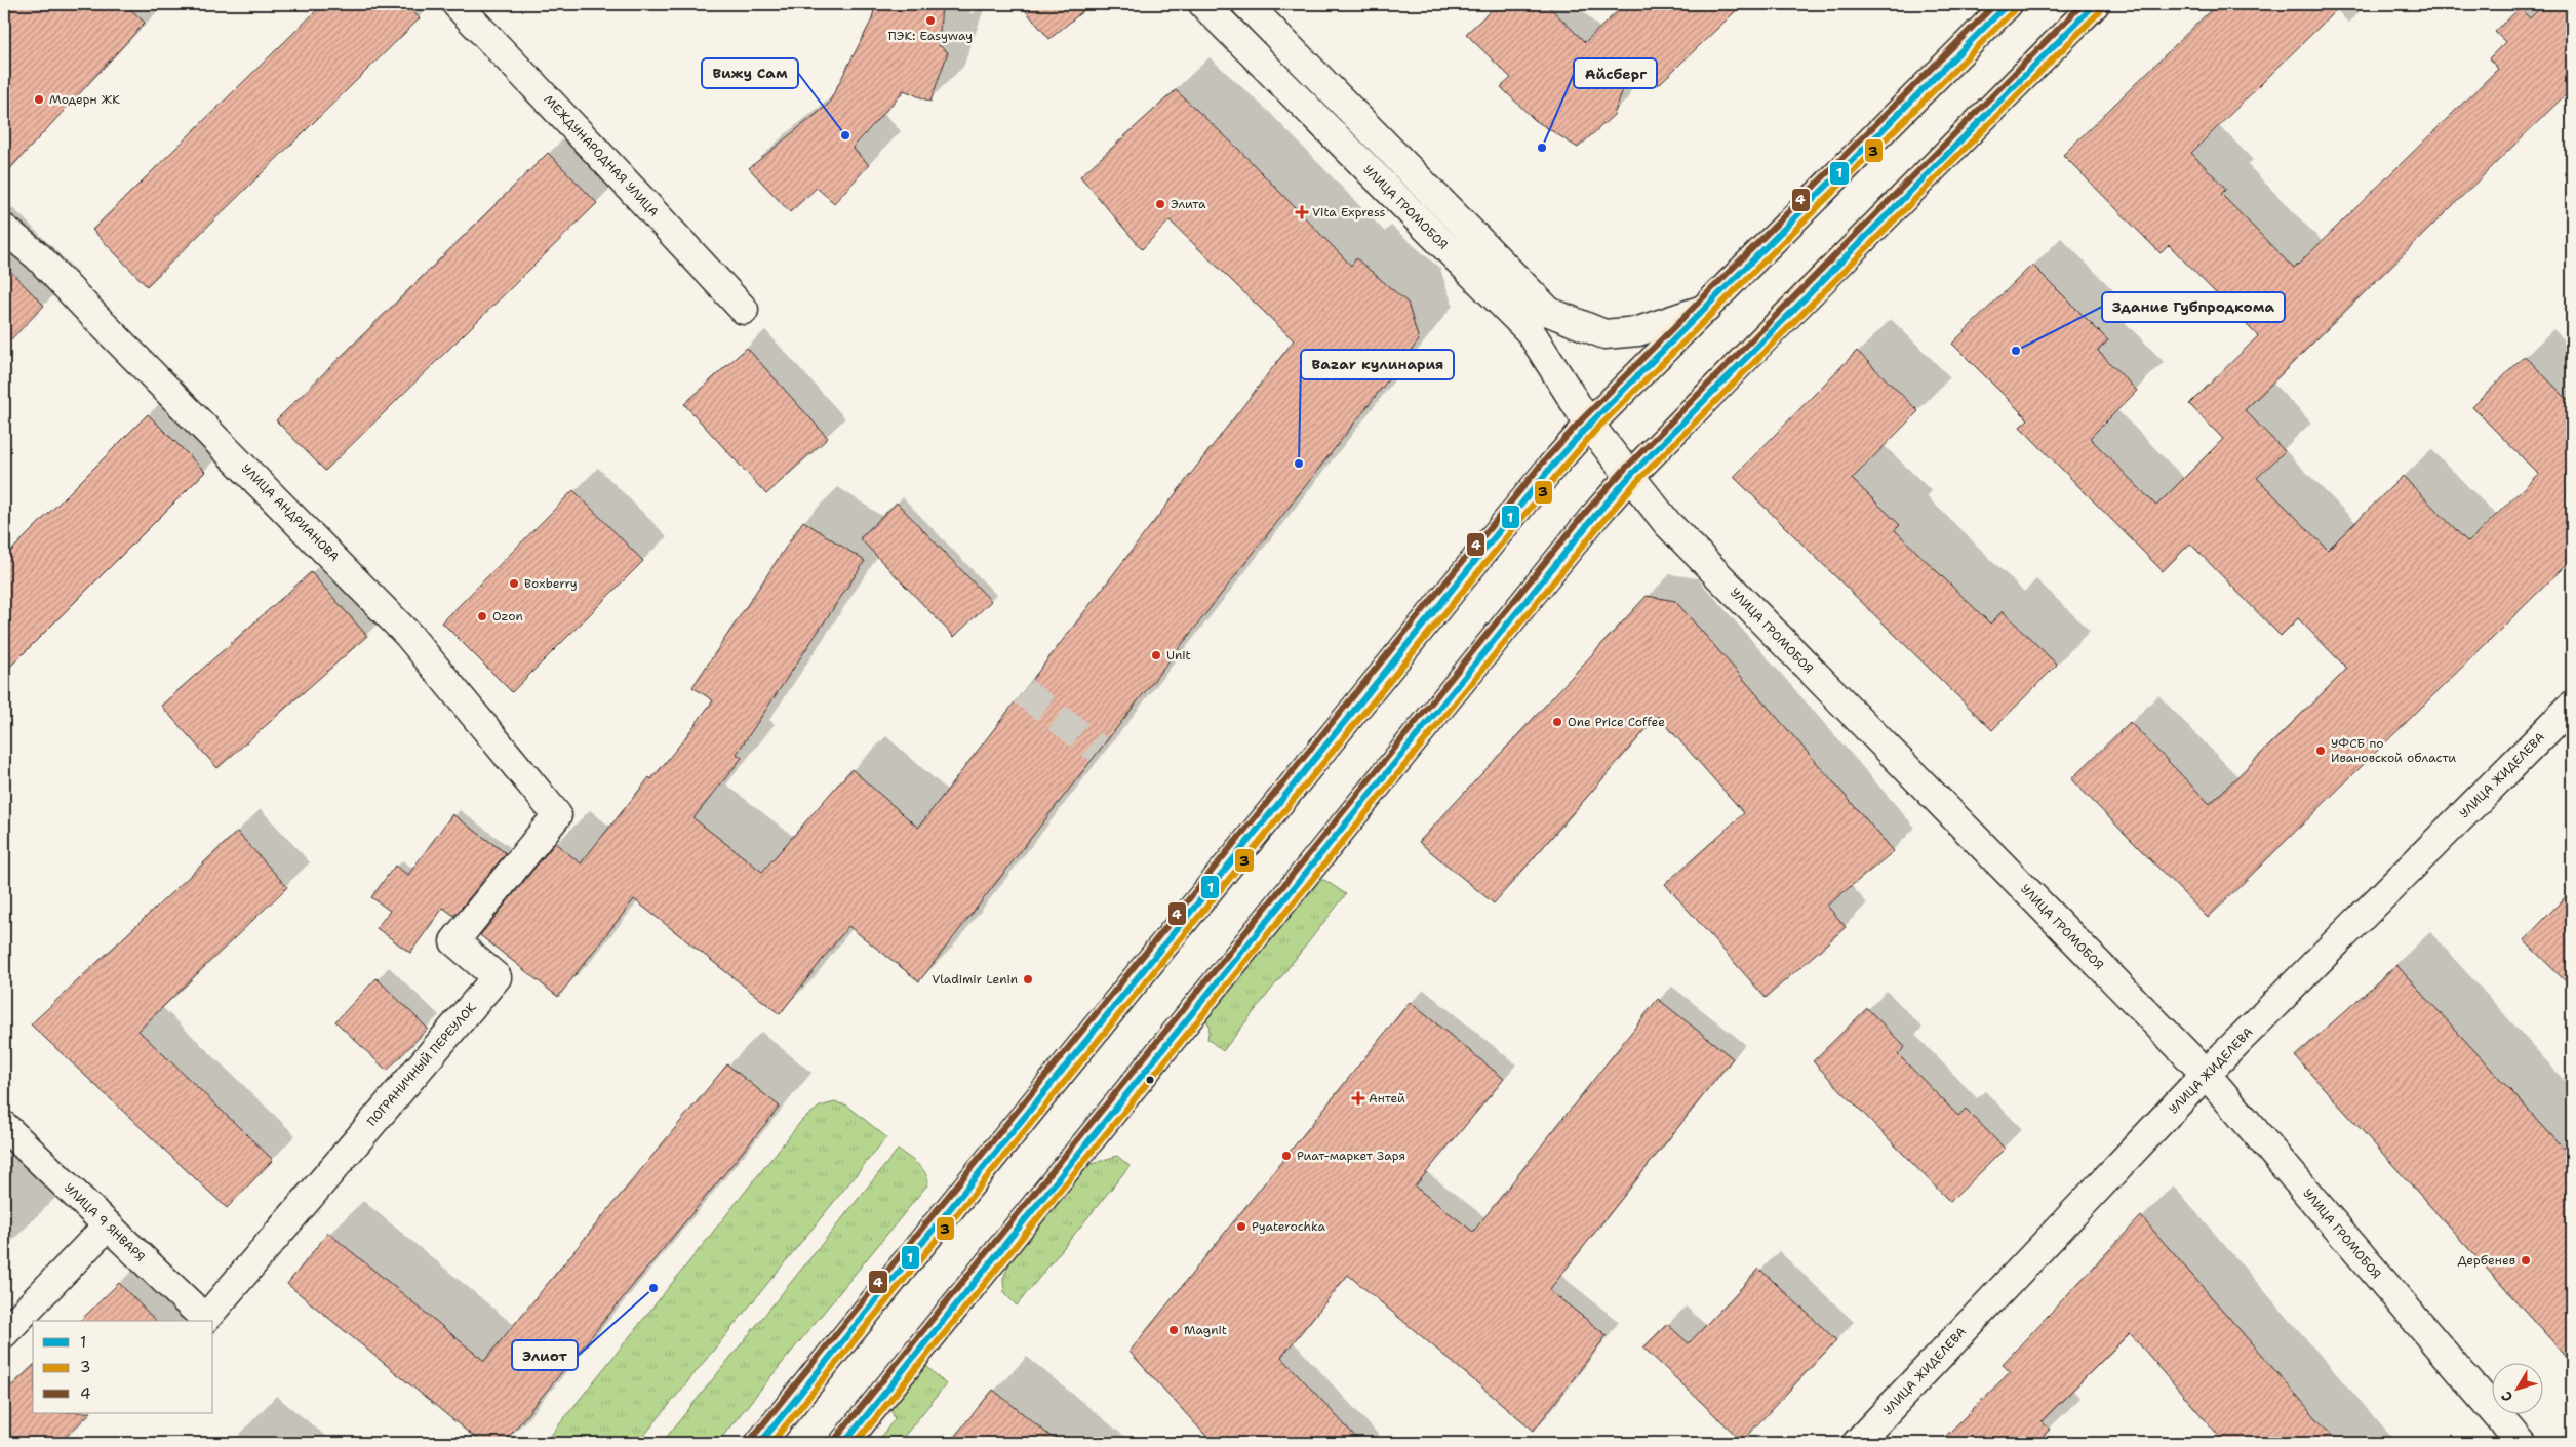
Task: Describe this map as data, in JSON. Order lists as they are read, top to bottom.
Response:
{
  "streets": {
    "street": [
      "МЕЖДУНАРОДНАЯ УЛИЦА",
      "УЛИЦА ГРОМОБОЯ",
      "УЛИЦА АНДРИАНОВА",
      "УЛИЦА ЖИДЕЛЕВА",
      "ПОГРАНИЧНЫЙ ПЕРЕУЛОК",
      "УЛИЦА 9 ЯНВАРЯ"
    ]
  },
  "crossings": [
    ["УЛИЦА ГРОМОБОЯ", "УЛИЦА ЖИДЕЛЕВА"],
    ["УЛИЦА АНДРИАНОВА", "ПОГРАНИЧНЫЙ ПЕРЕУЛОК"],
    ["ПОГРАНИЧНЫЙ ПЕРЕУЛОК", "УЛИЦА 9 ЯНВАРЯ"]
  ],
  "places": {
    "other": [
      "ПЭК: Easyway",
      "Модерн ЖК",
      "Вижу Сам",
      "Айсберг",
      "Элита",
      "Здание Губпродкома",
      "Bazar кулинария",
      "Boxberry",
      "Ozon",
      "Unit",
      "One Price Coffee",
      "УФСБ по Ивановской области",
      "Vladimir Lenin",
      "Риат-маркет Заря",
      "Pyaterochka",
      "Дербенев",
      "Элиот",
      "Magnit"
    ],
    "health": ["Vita Express", "Антей"]
  },
  "lines": ["transit line 1", "transit line 4", "transit line 3"],
  "legend": ["1", "3", "4"],
  "north": "bottom left"
}
